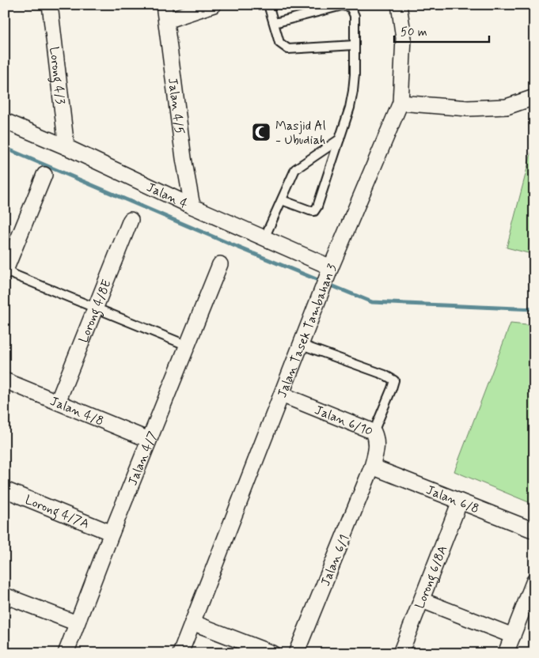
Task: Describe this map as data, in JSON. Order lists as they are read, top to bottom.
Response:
{
  "streets": {
    "street": [
      "Lorong 4/3",
      "Jalan 4/5",
      "Jalan 4",
      "Lorong 4/8E",
      "Jalan Tasek Tambahan 3",
      "Jalan 4/8",
      "Jalan 6/10",
      "Jalan 4/7",
      "Jalan 6/8",
      "Lorong 4/7A",
      "Jalan 6/1",
      "Lorong 6/8A"
    ]
  },
  "crossings": [
    ["Lorong 4/3", "Jalan 4"],
    ["Jalan 4/5", "Jalan 4"],
    ["Jalan 4", "Jalan Tasek Tambahan 3"],
    ["Lorong 4/8E", "Jalan 4/8"],
    ["Jalan Tasek Tambahan 3", "Jalan 6/10"],
    ["Jalan 4/8", "Jalan 4/7"],
    ["Jalan 6/10", "Jalan 6/8"],
    ["Jalan 6/10", "Jalan 6/1"],
    ["Jalan 4/7", "Lorong 4/7A"],
    ["Jalan 6/8", "Jalan 6/1"],
    ["Jalan 6/8", "Lorong 6/8A"]
  ],
  "places": {
    "mosque": ["Masjid Al - Ubudiah"]
  },
  "scale_bar": "50 m"
}
